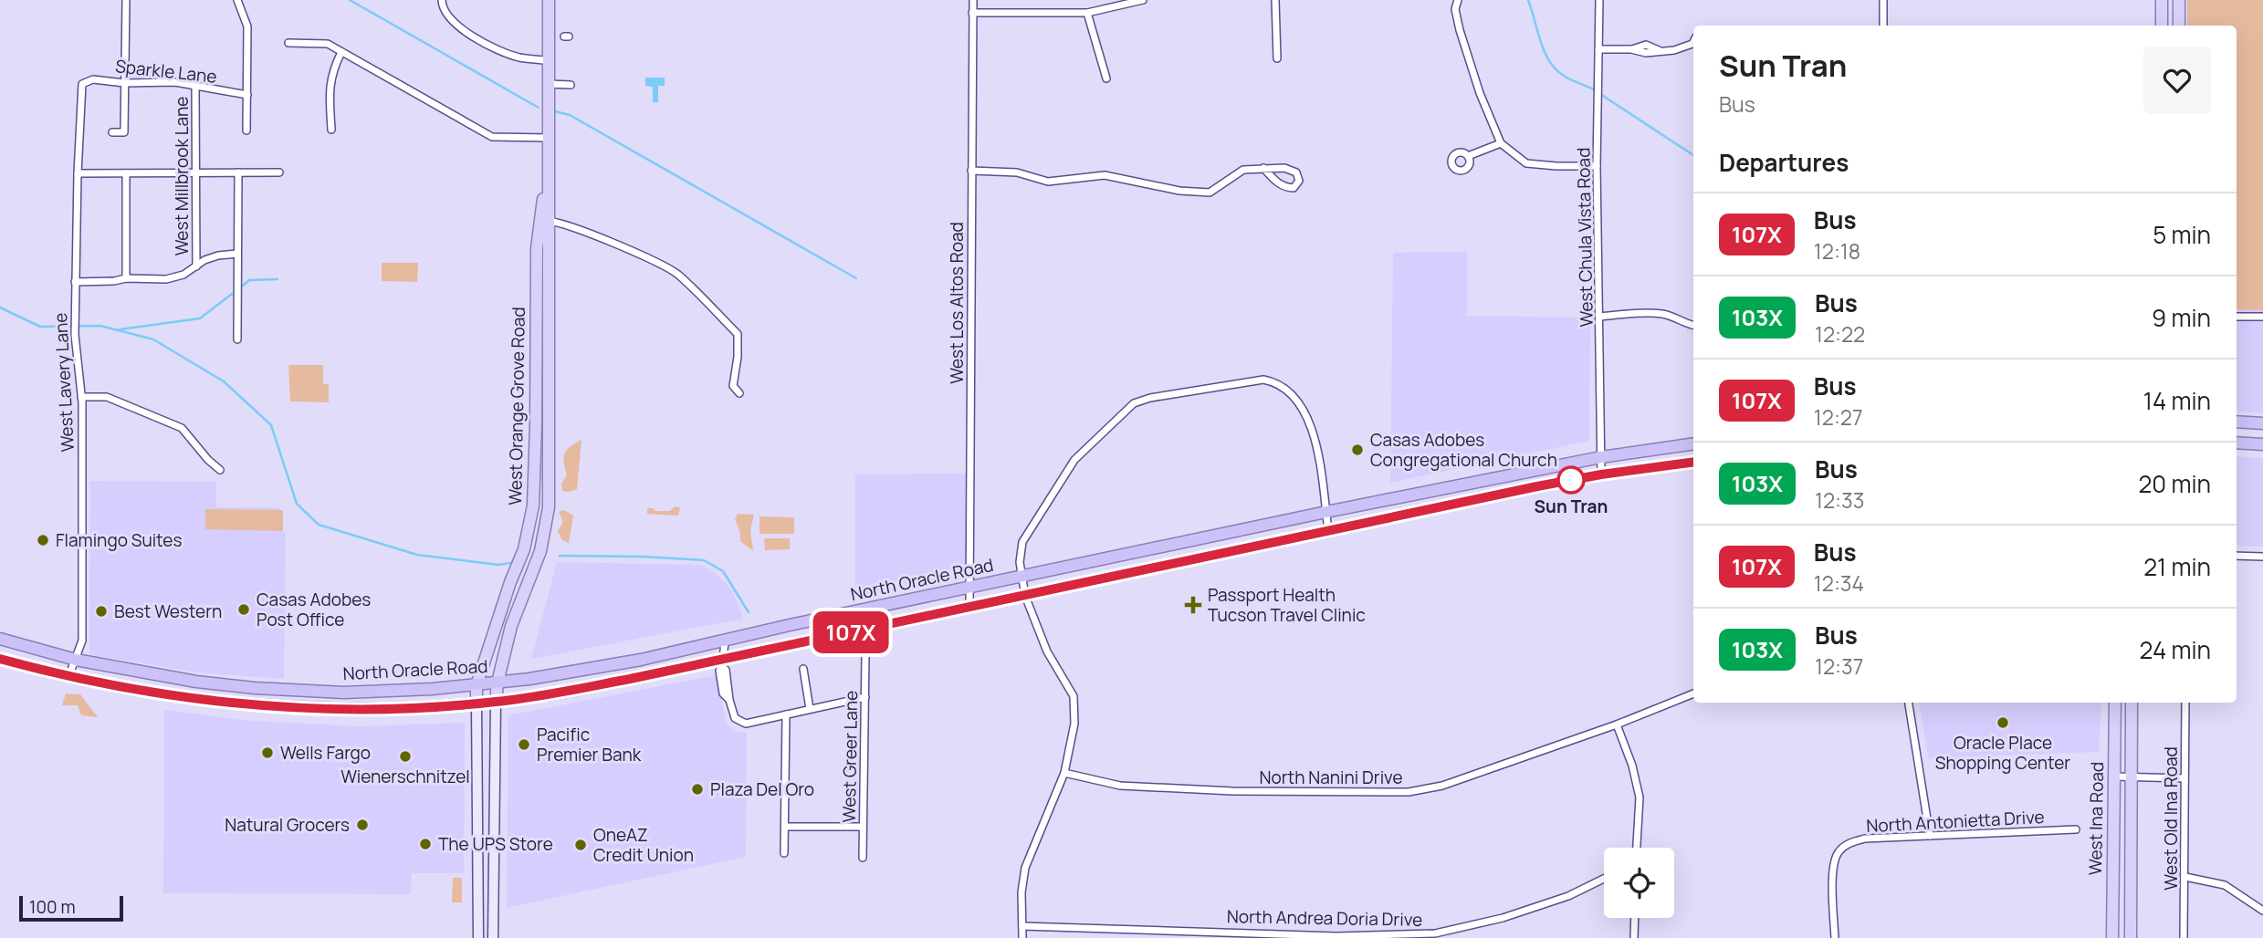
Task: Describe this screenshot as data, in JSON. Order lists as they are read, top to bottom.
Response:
{
  "streets": {
    "highway": ["North Oracle Road"],
    "main road": ["West Orange Grove Road", "West Ina Road"],
    "street": [
      "Sparkle Lane",
      "West Millbrook Lane",
      "West Chula Vista Road",
      "West Los Altos Road",
      "West Lavery Lane",
      "West Greer Lane",
      "North Nanini Drive",
      "West Old Ina Road",
      "North Antonietta Drive",
      "North Andrea Doria Drive"
    ]
  },
  "crossings": [
    ["Sparkle Lane", "West Millbrook Lane"],
    ["Sparkle Lane", "West Lavery Lane"],
    ["West Chula Vista Road", "North Oracle Road"],
    ["West Los Altos Road", "North Oracle Road"],
    ["West Lavery Lane", "North Oracle Road"],
    ["West Orange Grove Road", "North Oracle Road"]
  ],
  "places": {
    "other": [
      "Casas Adobes Congregational Church",
      "Sun Tran",
      "Flamingo Suites",
      "Casas Adobes Post Office",
      "Best Western",
      "Oracle Place Shopping Center",
      "Pacific Premier Bank",
      "Wells Fargo",
      "Wienerschnitzel",
      "Plaza Del Oro",
      "Natural Grocers",
      "The UPS Store",
      "OneAZ Credit Union"
    ],
    "health": ["Passport Health Tucson Travel Clinic"]
  },
  "lines": ["bus line 107X"],
  "scale_bar": "100 m",
  "page": {
    "on_map": "107X",
    "heading": [
      ["Sun Tran", "Bus"],
      "Departures"
    ],
    "list": [
      {
        "mark": "107X",
        "name": "Bus",
        "note": "12:18",
        "value": "5 min"
      },
      {
        "mark": "103X",
        "name": "Bus",
        "note": "12:22",
        "value": "9 min"
      },
      {
        "mark": "107X",
        "name": "Bus",
        "note": "12:27",
        "value": "14 min"
      },
      {
        "mark": "103X",
        "name": "Bus",
        "note": "12:33",
        "value": "20 min"
      },
      {
        "mark": "107X",
        "name": "Bus",
        "note": "12:34",
        "value": "21 min"
      },
      {
        "mark": "103X",
        "name": "Bus",
        "note": "12:37",
        "value": "24 min"
      }
    ],
    "scale": "100 m"
  }
}
